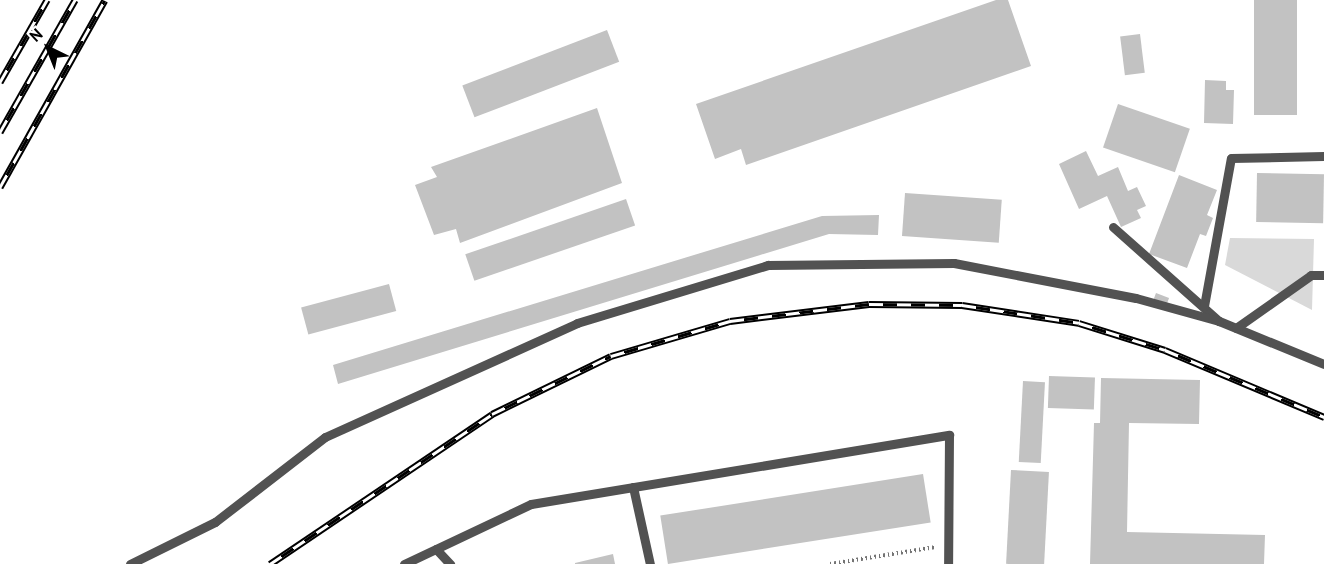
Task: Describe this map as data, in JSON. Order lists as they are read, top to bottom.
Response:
{
  "north": "top left"
}
